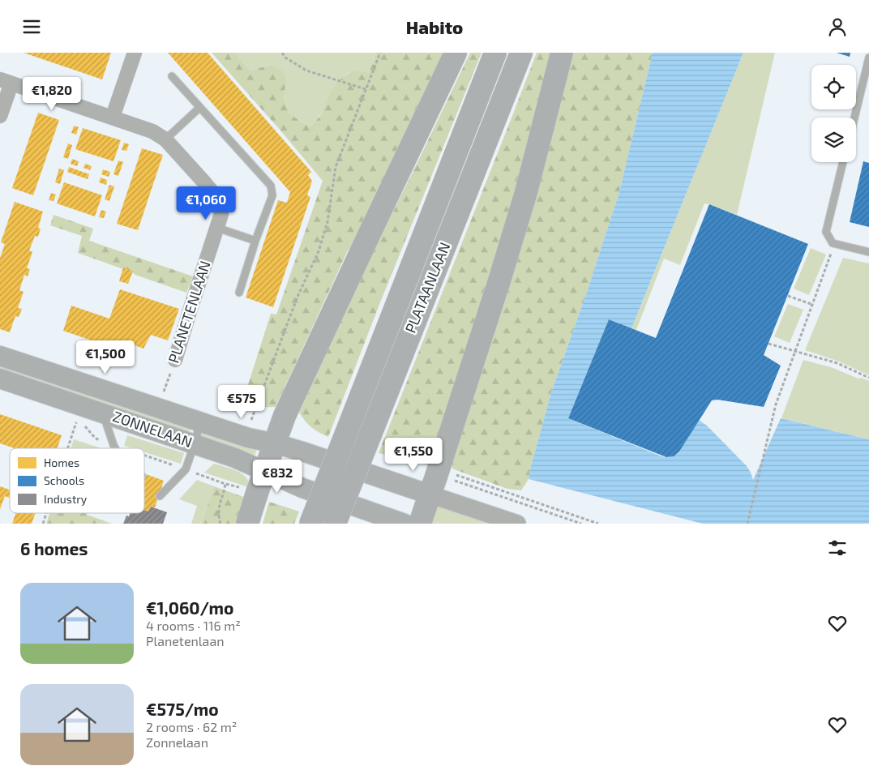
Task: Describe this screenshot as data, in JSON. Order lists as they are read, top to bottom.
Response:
{
  "streets": {
    "highway": ["PLATAANLAAN"],
    "main road": ["ZONNELAAN"],
    "street": ["PLANETENLAAN"]
  },
  "legend": ["Homes", "Schools", "Industry"],
  "page": {
    "header": "Habito",
    "price": [
      "€1,820",
      "€1,060",
      "€1,500",
      "€575",
      "€1,550",
      "€832"
    ],
    "heading": "6 homes",
    "list": [
      {
        "name": "€1,060/mo",
        "note": "4 rooms · 116 m² · Planetenlaan"
      },
      {
        "name": "€575/mo",
        "note": "2 rooms · 62 m² · Zonnelaan"
      }
    ]
  }
}
